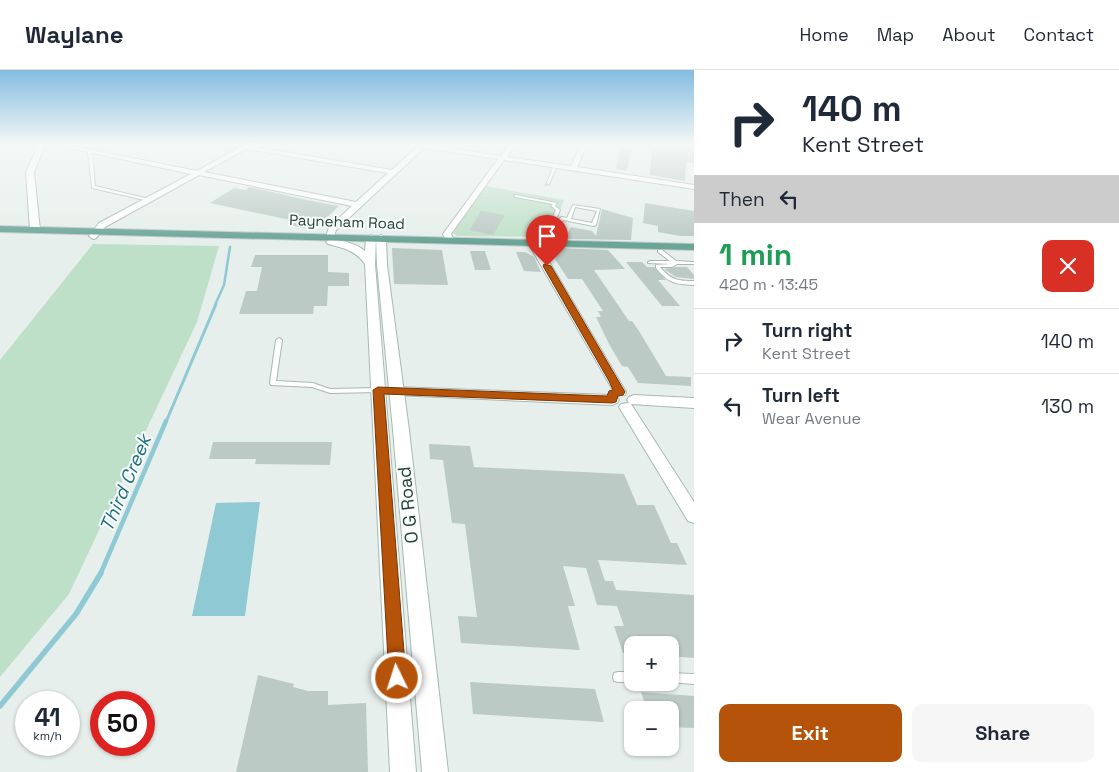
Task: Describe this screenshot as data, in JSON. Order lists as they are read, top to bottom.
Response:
{
  "streets": {
    "main road": ["Payneham Road", "O G Road"]
  },
  "crossings": [
    ["Payneham Road", "O G Road"]
  ],
  "water": ["Third Creek"],
  "page": {
    "header": "Waylane",
    "nav": [
      "Home",
      "Map",
      "About",
      "Contact"
    ],
    "turn": ["140 m", "Kent Street"],
    "then": "Then",
    "heading": ["1 min", "420 m · 13:45"],
    "list": [
      {
        "name": "Turn right",
        "note": "Kent Street",
        "value": "140 m"
      },
      {
        "name": "Turn left",
        "note": "Wear Avenue",
        "value": "130 m"
      }
    ],
    "map_buttons": ["+", "−"],
    "speed": "41 km/h",
    "limit": "50",
    "buttons": ["Exit", "Share"]
  }
}
